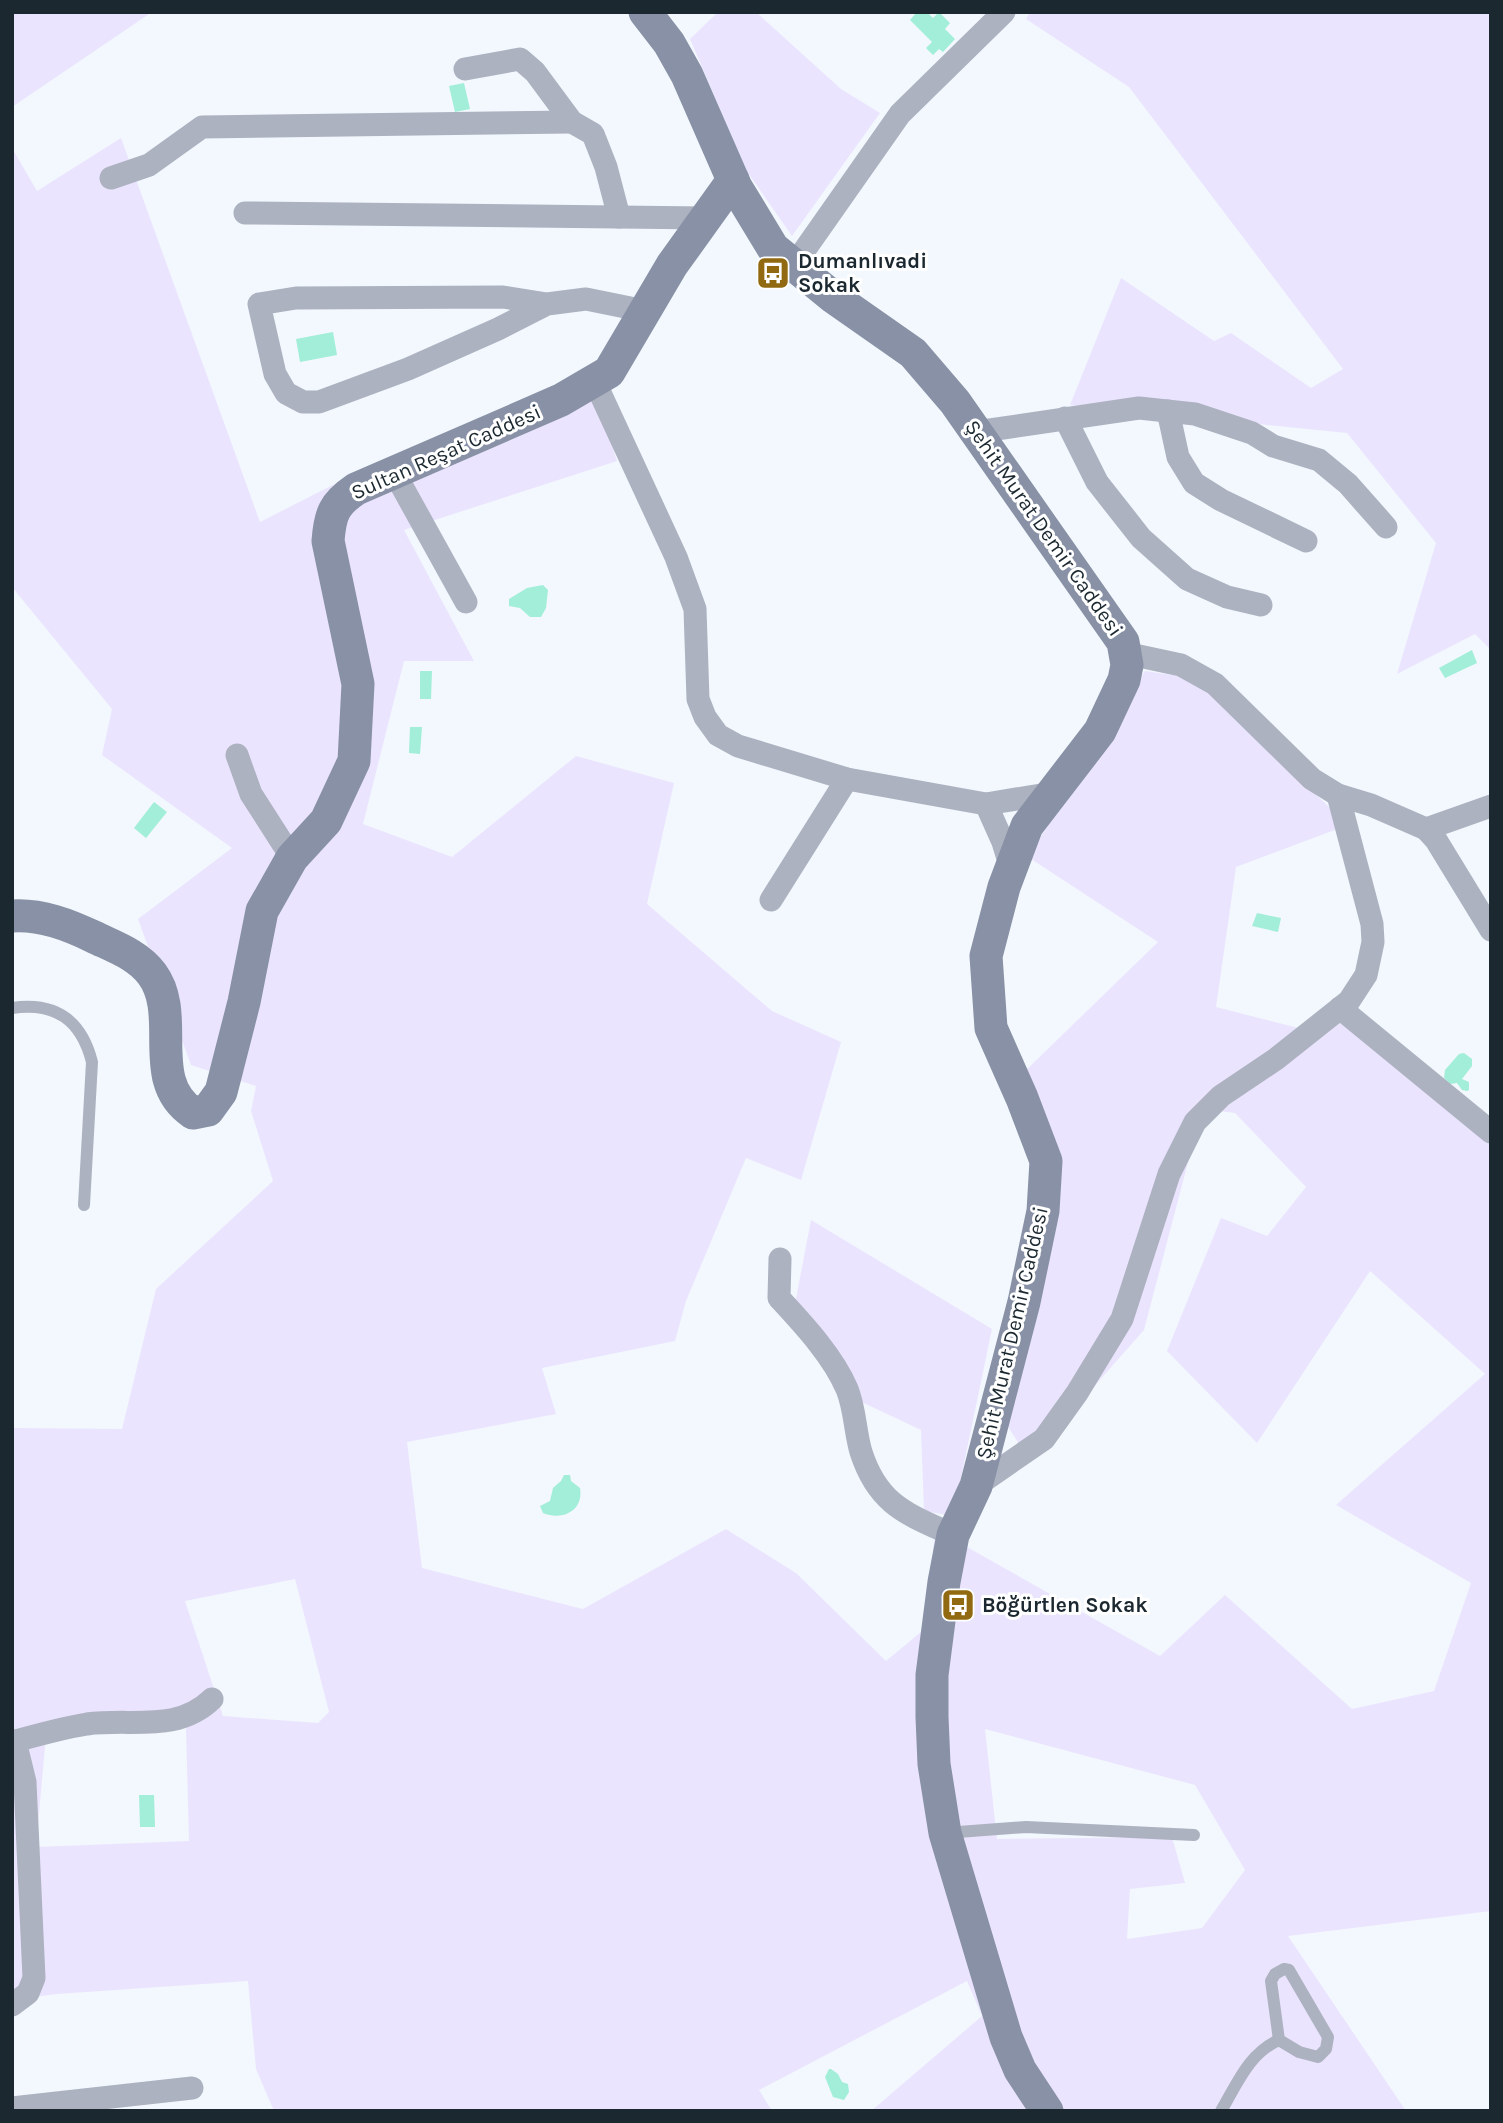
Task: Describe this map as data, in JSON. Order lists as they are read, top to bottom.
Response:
{
  "streets": {
    "street": ["Sultan Reşat Caddesi", "Şehit Murat Demir Caddesi"]
  },
  "crossings": [
    ["Sultan Reşat Caddesi", "Şehit Murat Demir Caddesi"]
  ],
  "places": {
    "bus stop": ["Dumanlıvadi Sokak", "Böğürtlen Sokak"]
  }
}
